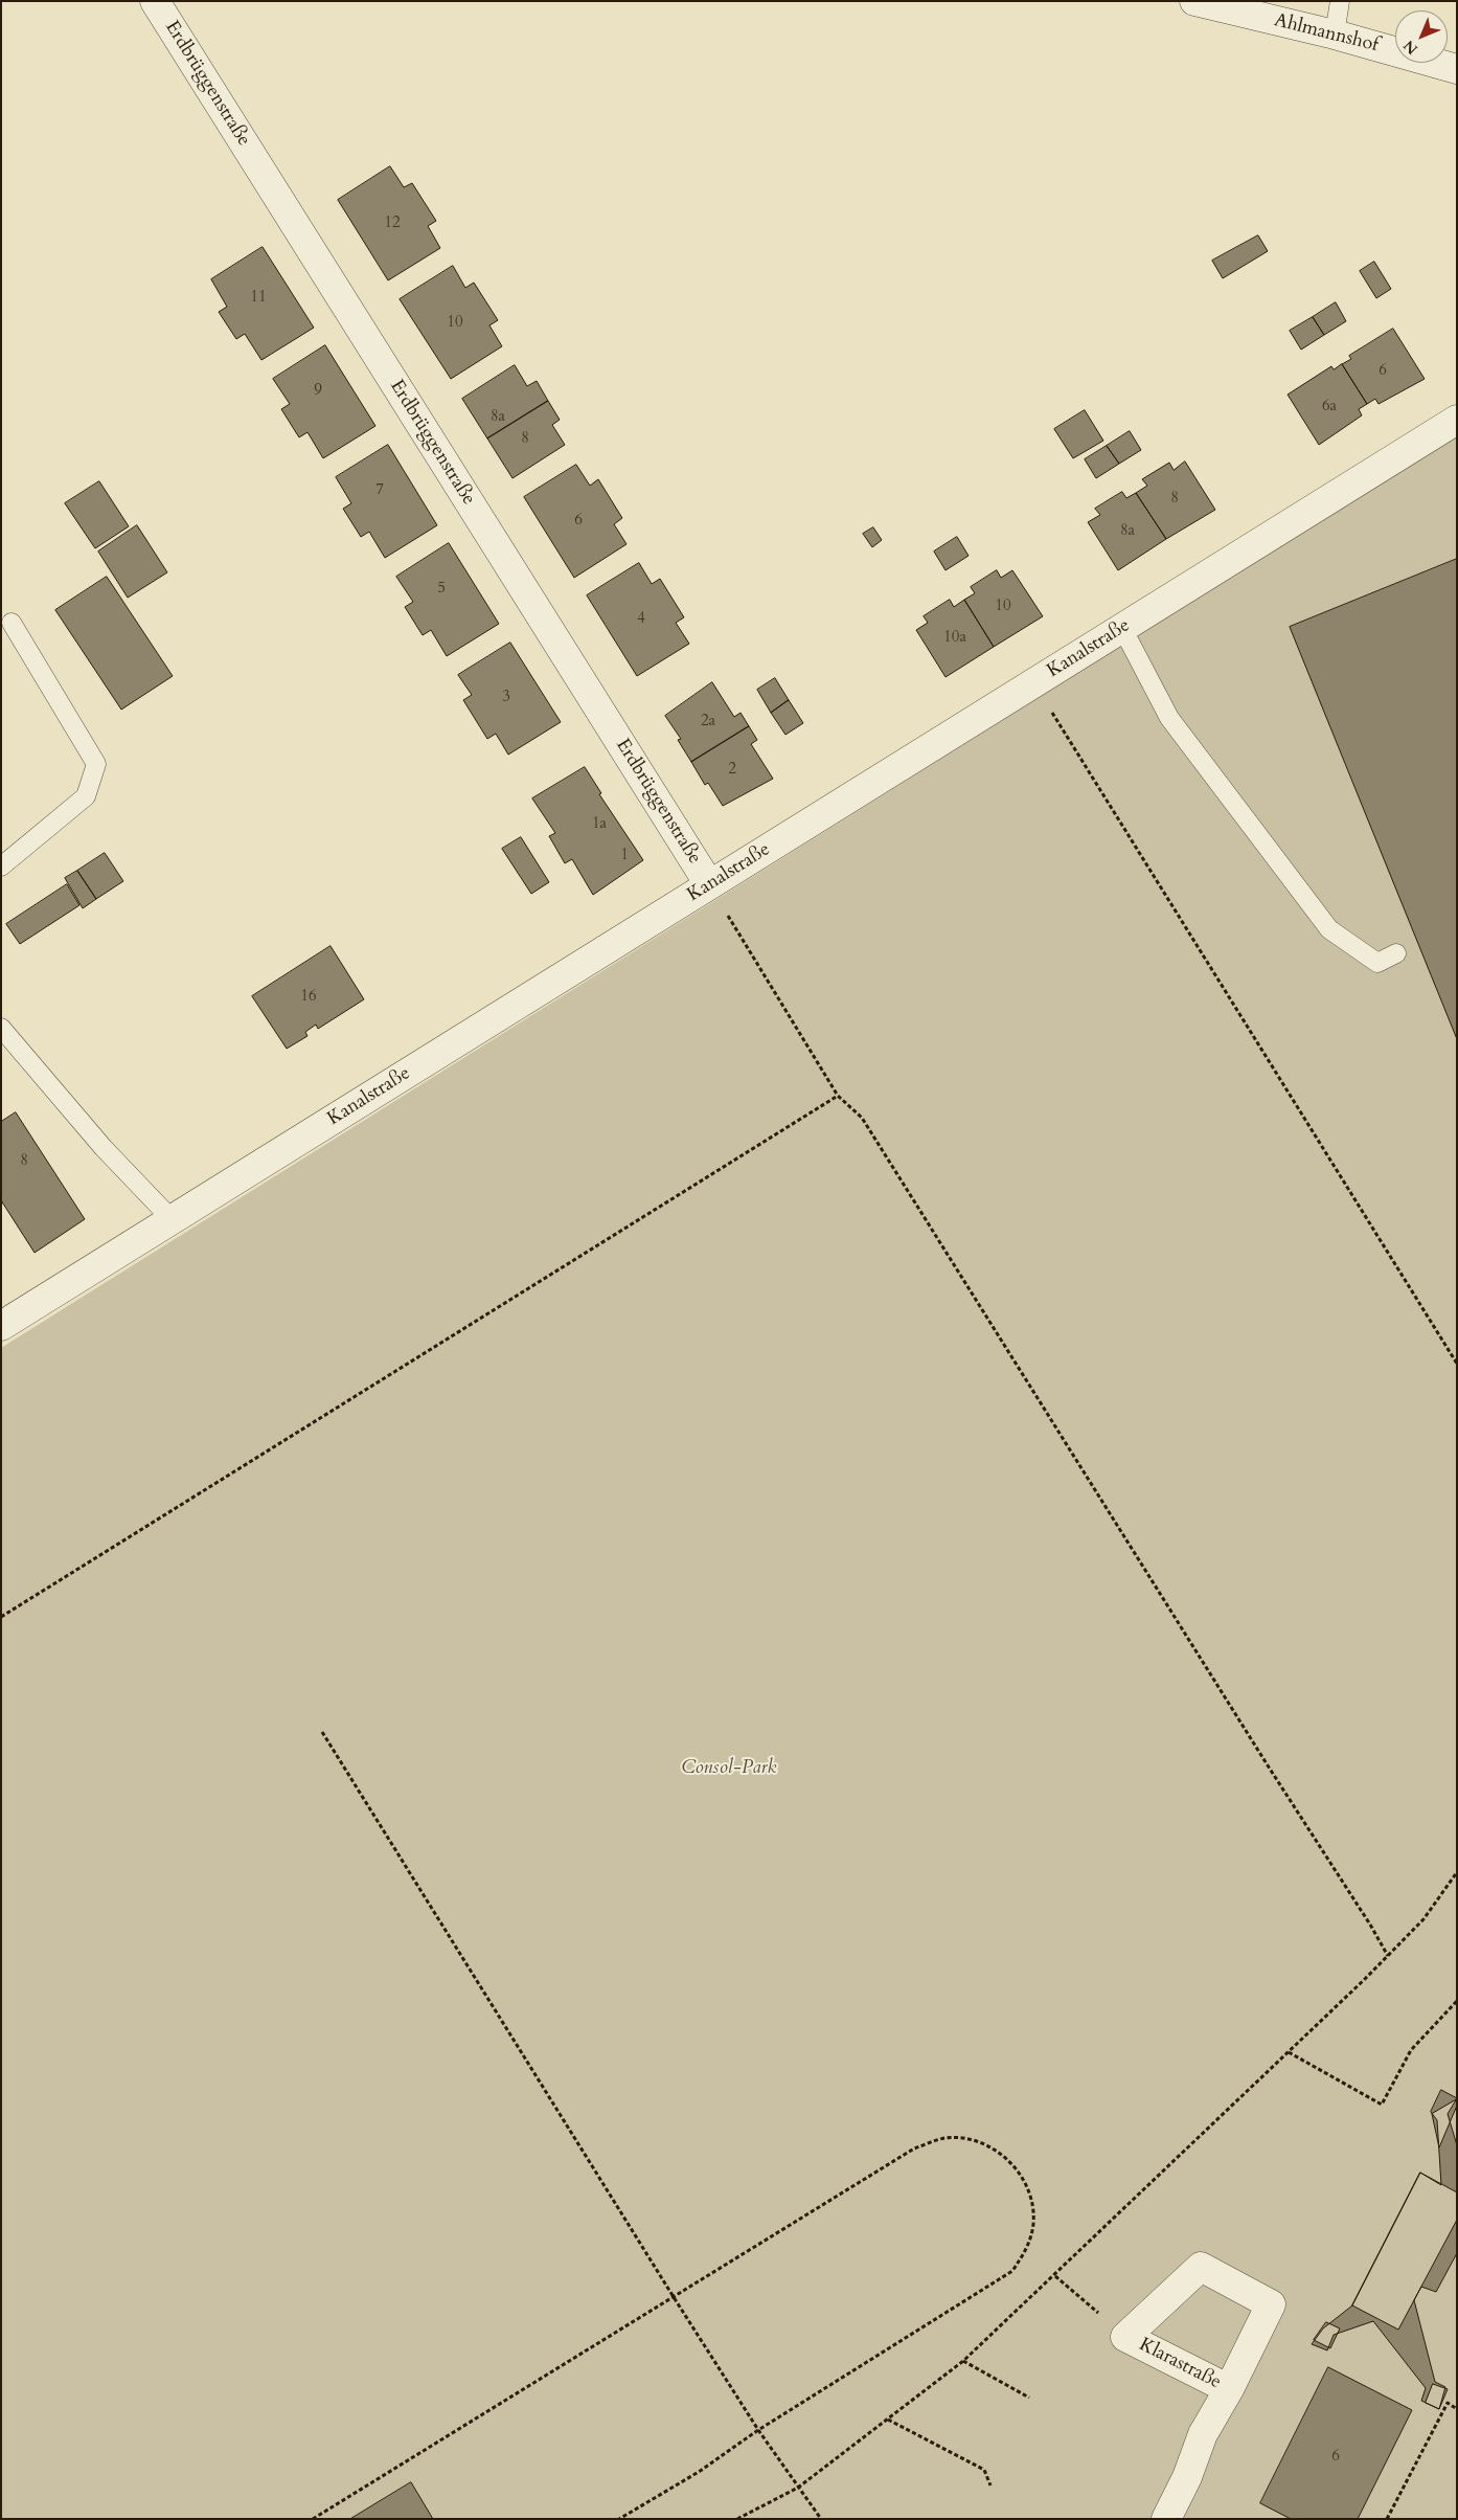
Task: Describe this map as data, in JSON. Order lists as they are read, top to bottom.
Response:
{
  "streets": {
    "street": [
      "Ahlmannshof",
      "Erdbrüggenstraße",
      "Kanalstraße",
      "Klarastraße"
    ]
  },
  "crossings": [
    ["Erdbrüggenstraße", "Kanalstraße"]
  ],
  "parks": ["Consol-Park"],
  "house_numbers": [
    "12",
    "11",
    "10",
    "6",
    "9",
    "6a",
    "8a",
    "8",
    "7",
    "8",
    "6",
    "8a",
    "5",
    "10",
    "4",
    "10a",
    "3",
    "2a",
    "2",
    "1a",
    "1",
    "16",
    "8",
    "6"
  ],
  "north": "bottom left"
}
